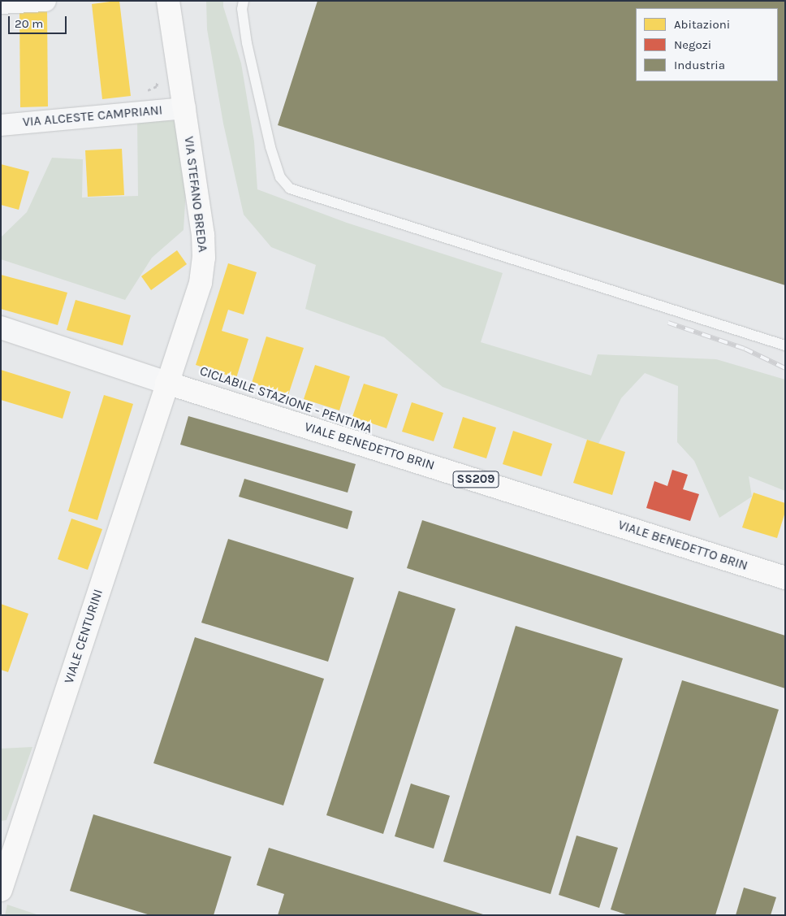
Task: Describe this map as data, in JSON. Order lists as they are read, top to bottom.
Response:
{
  "streets": {
    "main road": [
      "VIA STEFANO BREDA",
      "VIALE BENEDETTO BRIN",
      "SS209",
      "VIALE CENTURINI"
    ],
    "street": ["VIA ALCESTE CAMPRIANI"]
  },
  "crossings": [
    ["VIA ALCESTE CAMPRIANI", "VIA STEFANO BREDA"],
    ["VIA STEFANO BREDA", "VIALE BENEDETTO BRIN"],
    ["VIA STEFANO BREDA", "VIALE CENTURINI"],
    ["VIALE BENEDETTO BRIN", "VIALE CENTURINI"]
  ],
  "legend": ["Abitazioni", "Negozi", "Industria"],
  "scale_bar": "20 m"
}
